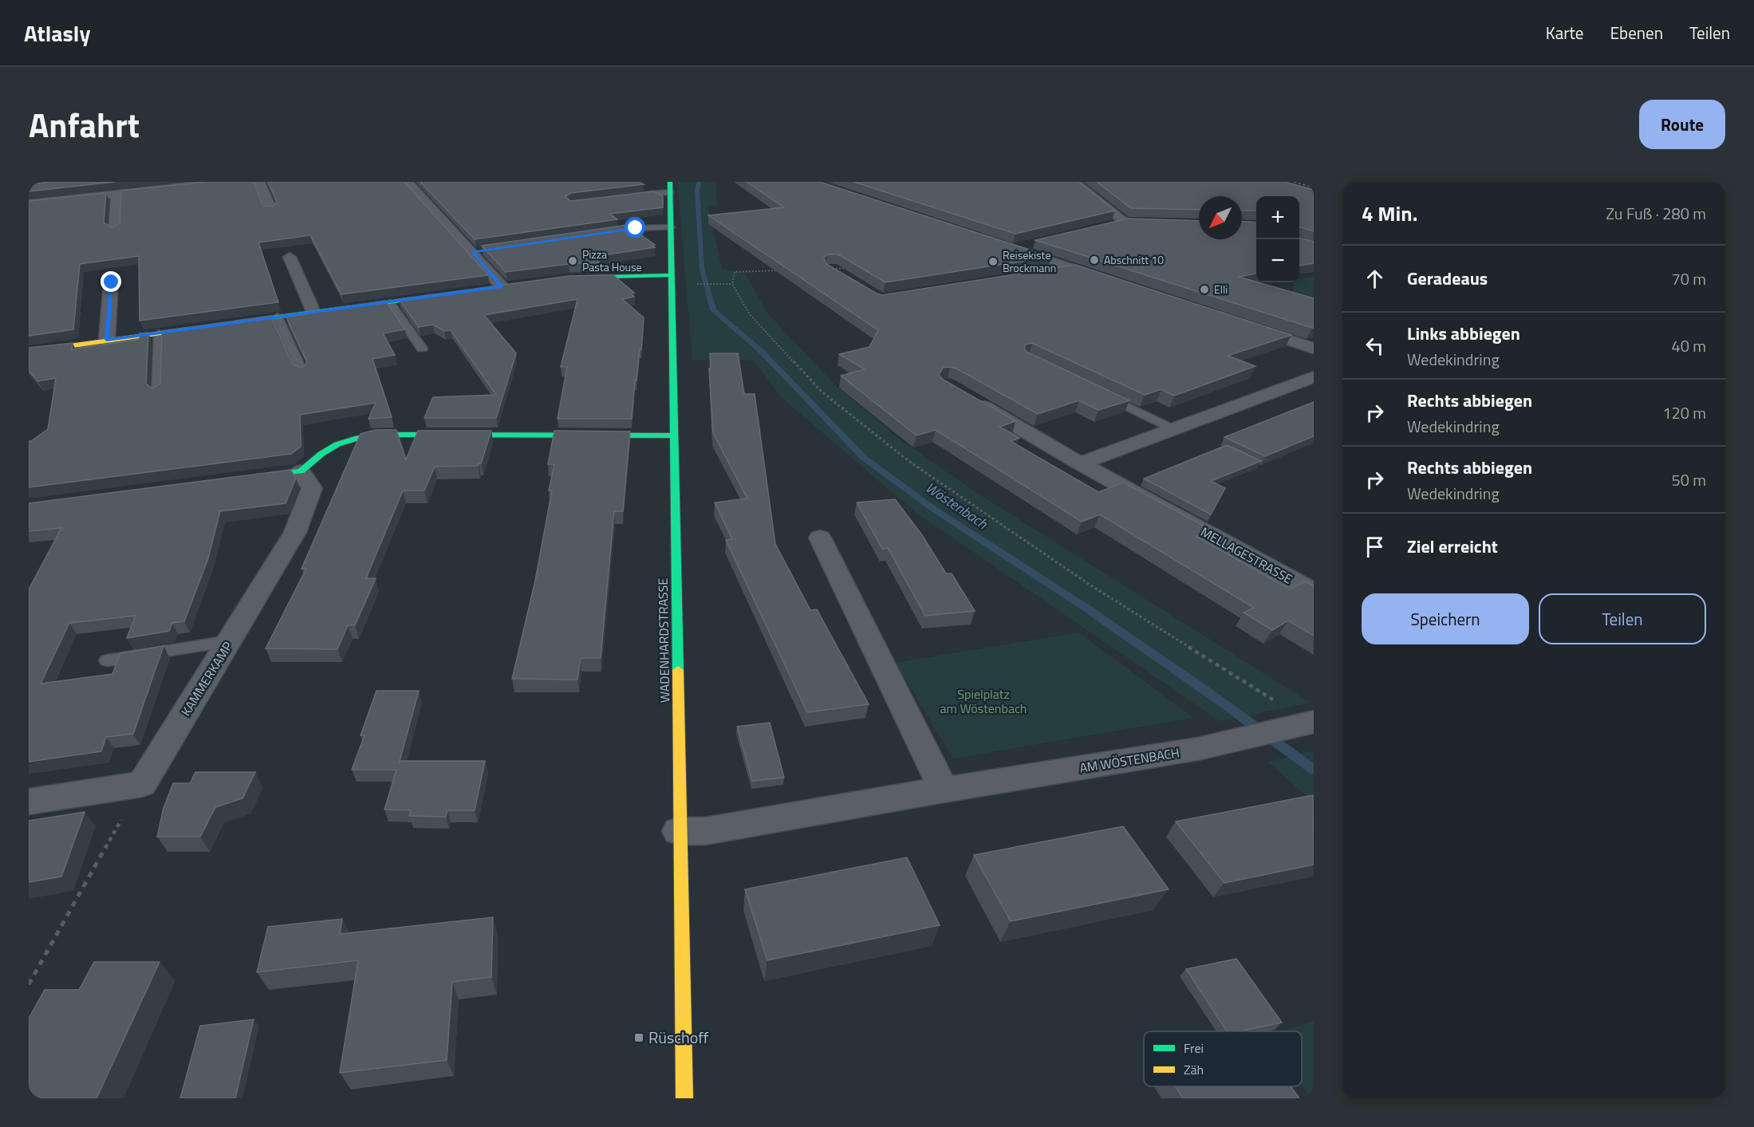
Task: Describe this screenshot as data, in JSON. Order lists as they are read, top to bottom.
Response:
{
  "streets": {
    "street": [
      "MELLAGESTRASSE",
      "WADENHARDSTRASSE",
      "KAMMERKAMP",
      "AM WÖSTENBACH"
    ]
  },
  "crossings": [
    ["WADENHARDSTRASSE", "AM WÖSTENBACH"]
  ],
  "water": ["Wöstenbach"],
  "parks": ["Spielplatz am Wöstenbach"],
  "places": {
    "other": [
      "Abschnitt 10",
      "Pizza Pasta House",
      "Reisekiste Brockmann",
      "Elli"
    ],
    "transit": ["Rüschoff"]
  },
  "legend": ["Frei", "Zäh"],
  "north": "bottom left",
  "page": {
    "header": "Atlasly",
    "nav": ["Karte", "Ebenen", "Teilen"],
    "title": "Anfahrt",
    "buttons": [
      "Route",
      ["Speichern", "Teilen"]
    ],
    "heading": ["4 Min.", "Zu Fuß · 280 m"],
    "map_buttons": ["+", "−"],
    "list": [
      ["Geradeaus", "70 m"],
      ["Links abbiegen", "Wedekindring", "40 m"],
      ["Rechts abbiegen", "Wedekindring", "120 m"],
      ["Rechts abbiegen", "Wedekindring", "50 m"],
      "Ziel erreicht"
    ]
  }
}
